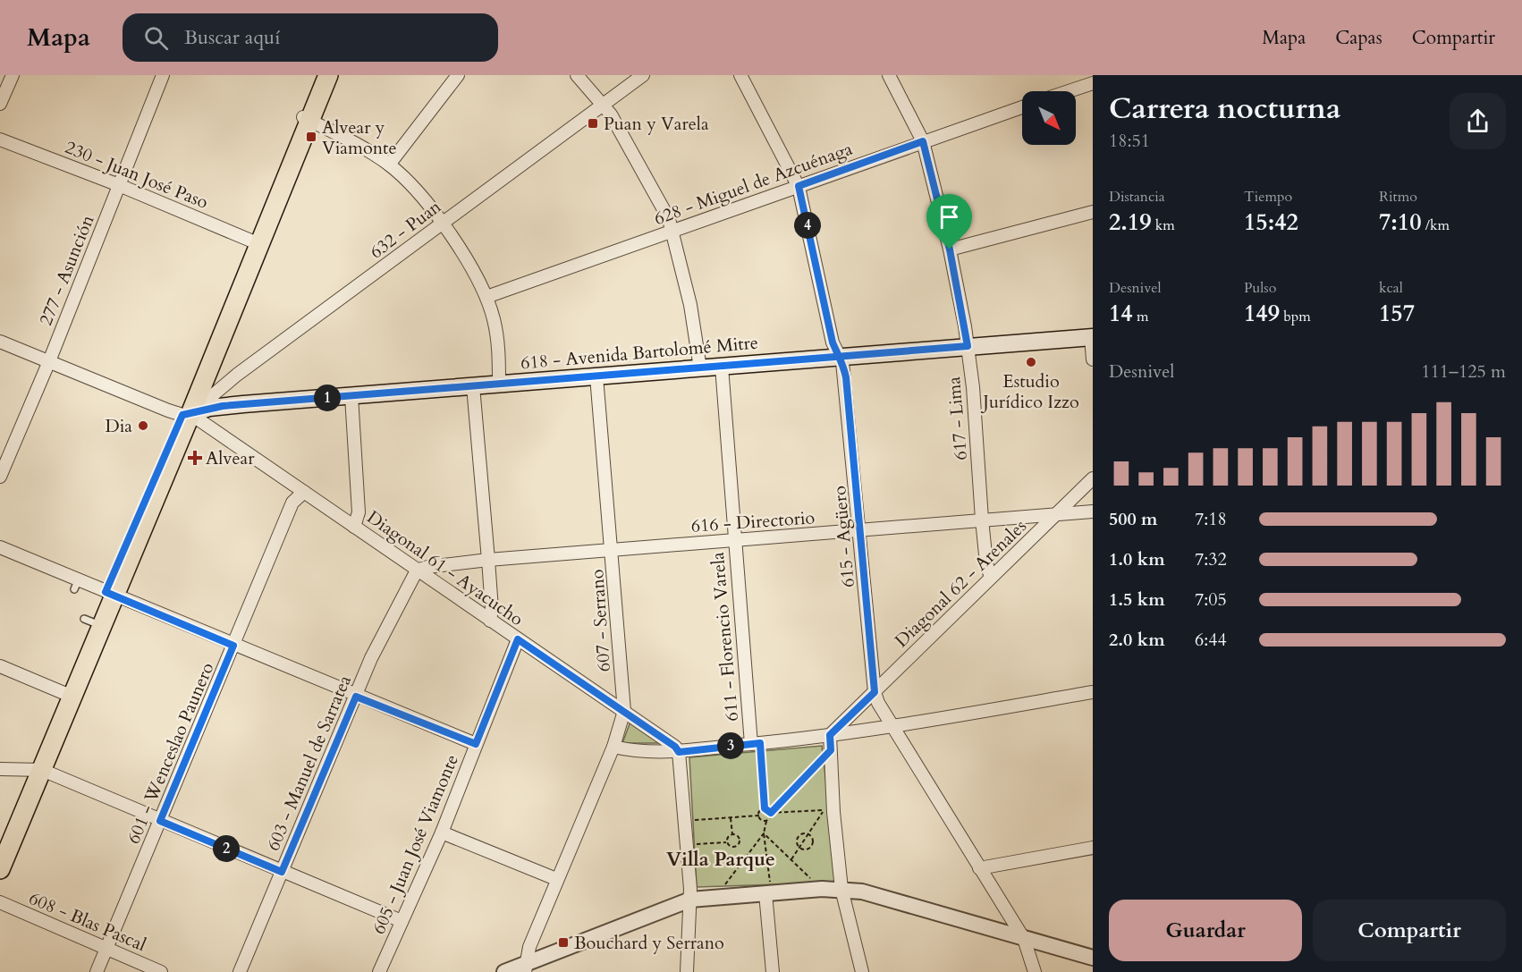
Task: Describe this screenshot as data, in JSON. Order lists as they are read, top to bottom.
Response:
{
  "streets": {
    "main road": ["618 - Avenida Bartolomé Mitre"],
    "street": [
      "230 - Juan José Paso",
      "628 - Miguel de Azcuénaga",
      "632 - Puan",
      "277 - Asunción",
      "617 - Lima",
      "616 - Directorio",
      "615 - Agüero",
      "Diagonal 61 - Ayacucho",
      "Diagonal 62 - Arenales",
      "607 - Serrano",
      "611 - Florencio Varela",
      "601 - Wenceslao Paunero",
      "603 - Manuel de Sarratea",
      "605 - Juan José Viamonte",
      "608 - Blas Pascal"
    ]
  },
  "crossings": [
    ["230 - Juan José Paso", "277 - Asunción"],
    ["628 - Miguel de Azcuénaga", "617 - Lima"],
    ["628 - Miguel de Azcuénaga", "615 - Agüero"],
    ["632 - Puan", "618 - Avenida Bartolomé Mitre"],
    ["632 - Puan", "Diagonal 61 - Ayacucho"],
    ["277 - Asunción", "Diagonal 61 - Ayacucho"],
    ["618 - Avenida Bartolomé Mitre", "617 - Lima"],
    ["618 - Avenida Bartolomé Mitre", "615 - Agüero"],
    ["618 - Avenida Bartolomé Mitre", "Diagonal 61 - Ayacucho"],
    ["618 - Avenida Bartolomé Mitre", "607 - Serrano"],
    ["618 - Avenida Bartolomé Mitre", "611 - Florencio Varela"],
    ["617 - Lima", "616 - Directorio"],
    ["617 - Lima", "Diagonal 62 - Arenales"],
    ["616 - Directorio", "615 - Agüero"],
    ["616 - Directorio", "Diagonal 61 - Ayacucho"],
    ["616 - Directorio", "Diagonal 62 - Arenales"],
    ["616 - Directorio", "607 - Serrano"],
    ["616 - Directorio", "611 - Florencio Varela"],
    ["616 - Directorio", "603 - Manuel de Sarratea"],
    ["615 - Agüero", "Diagonal 62 - Arenales"],
    ["Diagonal 61 - Ayacucho", "607 - Serrano"],
    ["Diagonal 61 - Ayacucho", "601 - Wenceslao Paunero"],
    ["Diagonal 61 - Ayacucho", "603 - Manuel de Sarratea"],
    ["Diagonal 61 - Ayacucho", "605 - Juan José Viamonte"],
    ["601 - Wenceslao Paunero", "608 - Blas Pascal"]
  ],
  "districts": ["Villa Parque"],
  "places": {
    "transit": ["Puan y Varela", "Alvear y Viamonte", "Bouchard y Serrano"],
    "other": ["Estudio Jurídico Izzo", "Dia"],
    "health": ["Alvear"]
  },
  "north": "bottom right",
  "page": {
    "header": "Mapa",
    "search": "Buscar aquí",
    "nav": ["Mapa", "Capas", "Compartir"],
    "heading": ["Carrera nocturna", "18:51"],
    "stats": [
      ["Distancia", "2.19 km"],
      ["Tiempo", "15:42"],
      ["Ritmo", "7:10 /km"],
      ["Desnivel", "14 m"],
      ["Pulso", "149 bpm"],
      ["kcal", "157"]
    ],
    "pins": [
      "4",
      "1",
      "3",
      "2"
    ],
    "chart": ["Desnivel", "111–125 m"],
    "list": [
      {
        "name": "500 m",
        "note": "7:18"
      },
      {
        "name": "1.0 km",
        "note": "7:32"
      },
      {
        "name": "1.5 km",
        "note": "7:05"
      },
      {
        "name": "2.0 km",
        "note": "6:44"
      }
    ],
    "buttons": ["Guardar", "Compartir"]
  }
}
